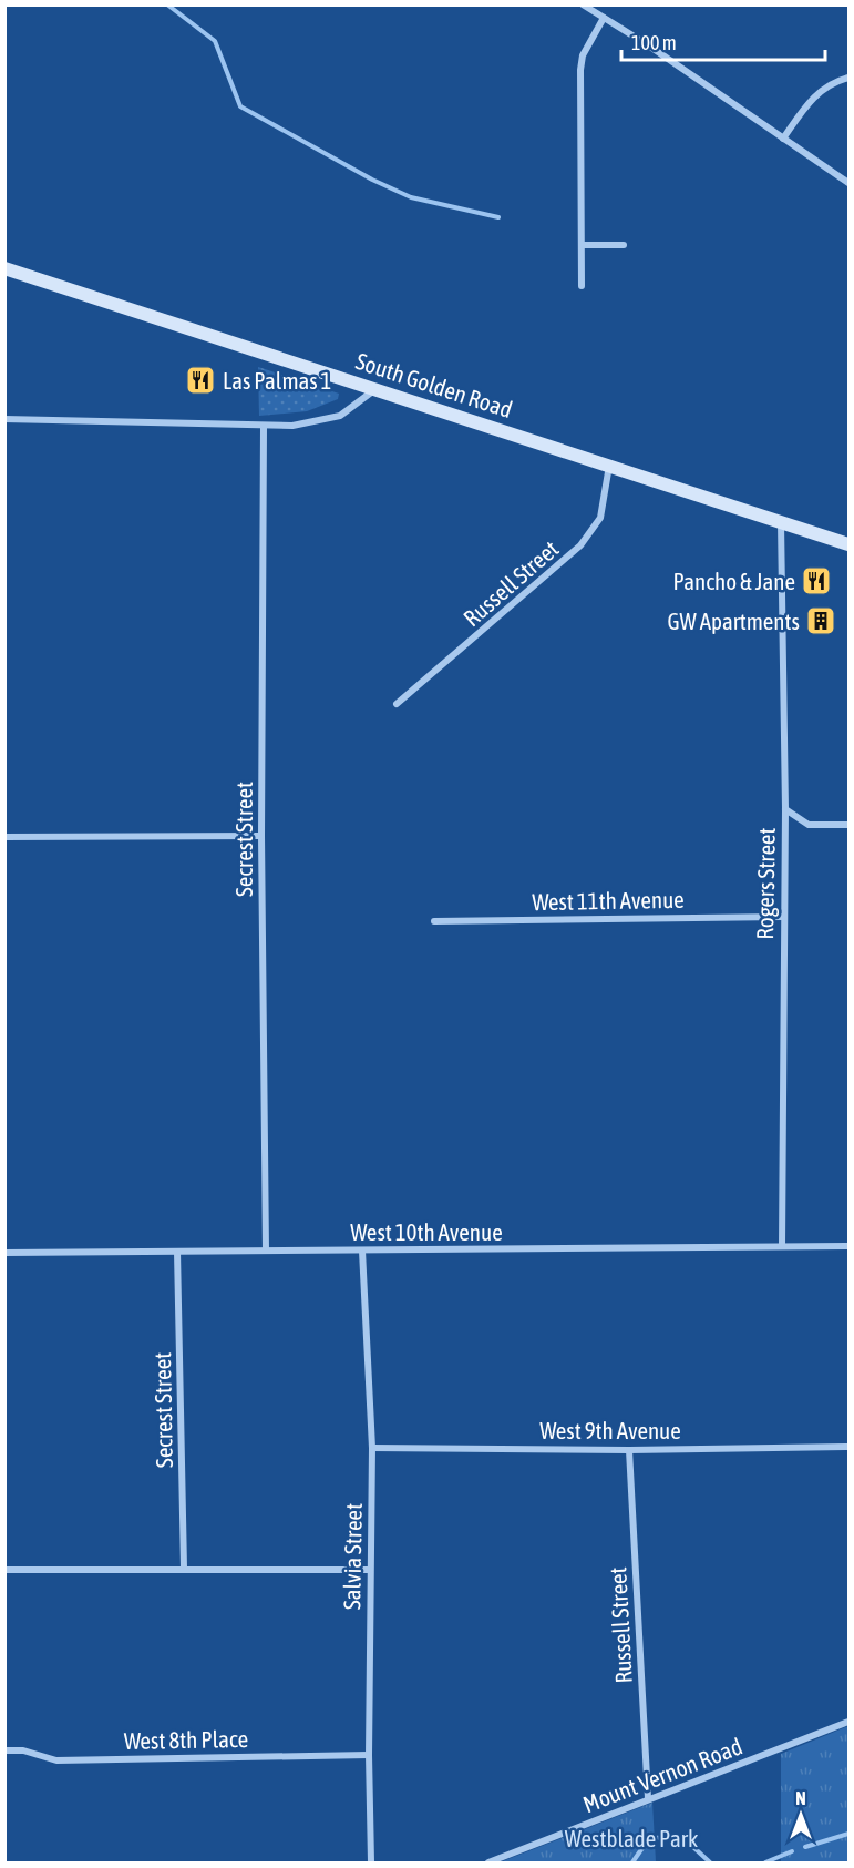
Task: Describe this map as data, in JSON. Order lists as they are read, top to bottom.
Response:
{
  "streets": {
    "main road": ["South Golden Road"],
    "street": [
      "Russell Street",
      "Secrest Street",
      "Rogers Street",
      "West 11th Avenue",
      "West 10th Avenue",
      "West 9th Avenue",
      "Salvia Street",
      "West 8th Place",
      "Mount Vernon Road"
    ]
  },
  "crossings": [
    ["South Golden Road", "Russell Street"],
    ["South Golden Road", "Rogers Street"],
    ["Russell Street", "West 9th Avenue"],
    ["Russell Street", "Mount Vernon Road"],
    ["Secrest Street", "West 10th Avenue"],
    ["Rogers Street", "West 11th Avenue"],
    ["Rogers Street", "West 10th Avenue"],
    ["West 10th Avenue", "Salvia Street"],
    ["West 9th Avenue", "Salvia Street"],
    ["Salvia Street", "West 8th Place"]
  ],
  "parks": ["Westblade Park"],
  "places": {
    "restaurant": ["Las Palmas 1", "Pancho & Jane"],
    "building": ["GW Apartments"]
  },
  "scale_bar": "100 m",
  "north": "top"
}
